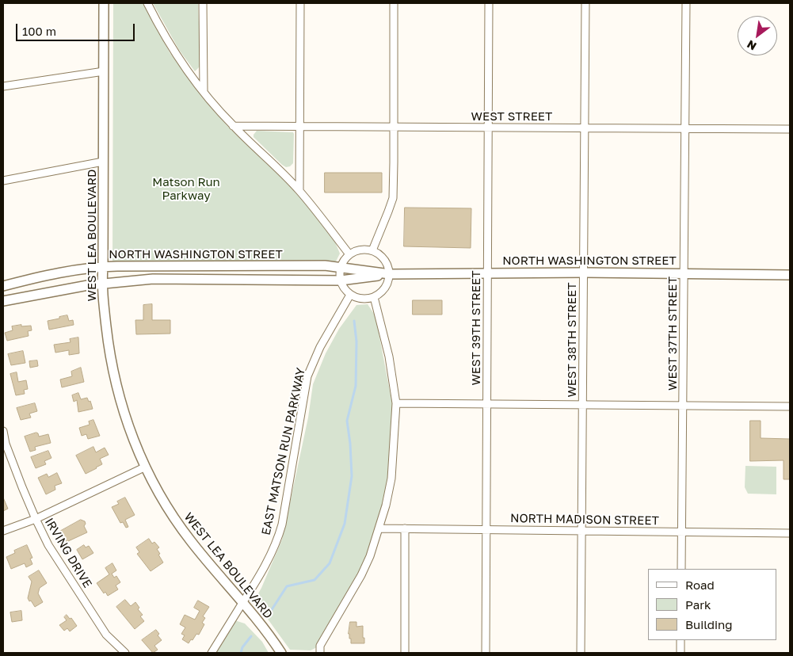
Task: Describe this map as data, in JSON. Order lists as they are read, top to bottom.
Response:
{
  "streets": {
    "main road": ["WEST LEA BOULEVARD", "NORTH WASHINGTON STREET"],
    "street": [
      "WEST STREET",
      "WEST 39TH STREET",
      "WEST 37TH STREET",
      "WEST 38TH STREET",
      "EAST MATSON RUN PARKWAY",
      "NORTH MADISON STREET",
      "IRVING DRIVE"
    ]
  },
  "crossings": [
    ["WEST STREET", "WEST 39TH STREET"],
    ["WEST STREET", "WEST 37TH STREET"],
    ["WEST STREET", "WEST 38TH STREET"],
    ["WEST LEA BOULEVARD", "NORTH WASHINGTON STREET"],
    ["WEST LEA BOULEVARD", "EAST MATSON RUN PARKWAY"],
    ["NORTH WASHINGTON STREET", "WEST 39TH STREET"],
    ["NORTH WASHINGTON STREET", "WEST 37TH STREET"],
    ["NORTH WASHINGTON STREET", "WEST 38TH STREET"],
    ["WEST 39TH STREET", "NORTH MADISON STREET"],
    ["WEST 37TH STREET", "NORTH MADISON STREET"],
    ["WEST 38TH STREET", "NORTH MADISON STREET"]
  ],
  "parks": ["Matson Run Parkway"],
  "legend": ["Road", "Park", "Building"],
  "scale_bar": "100 m",
  "north": "bottom left"
}
